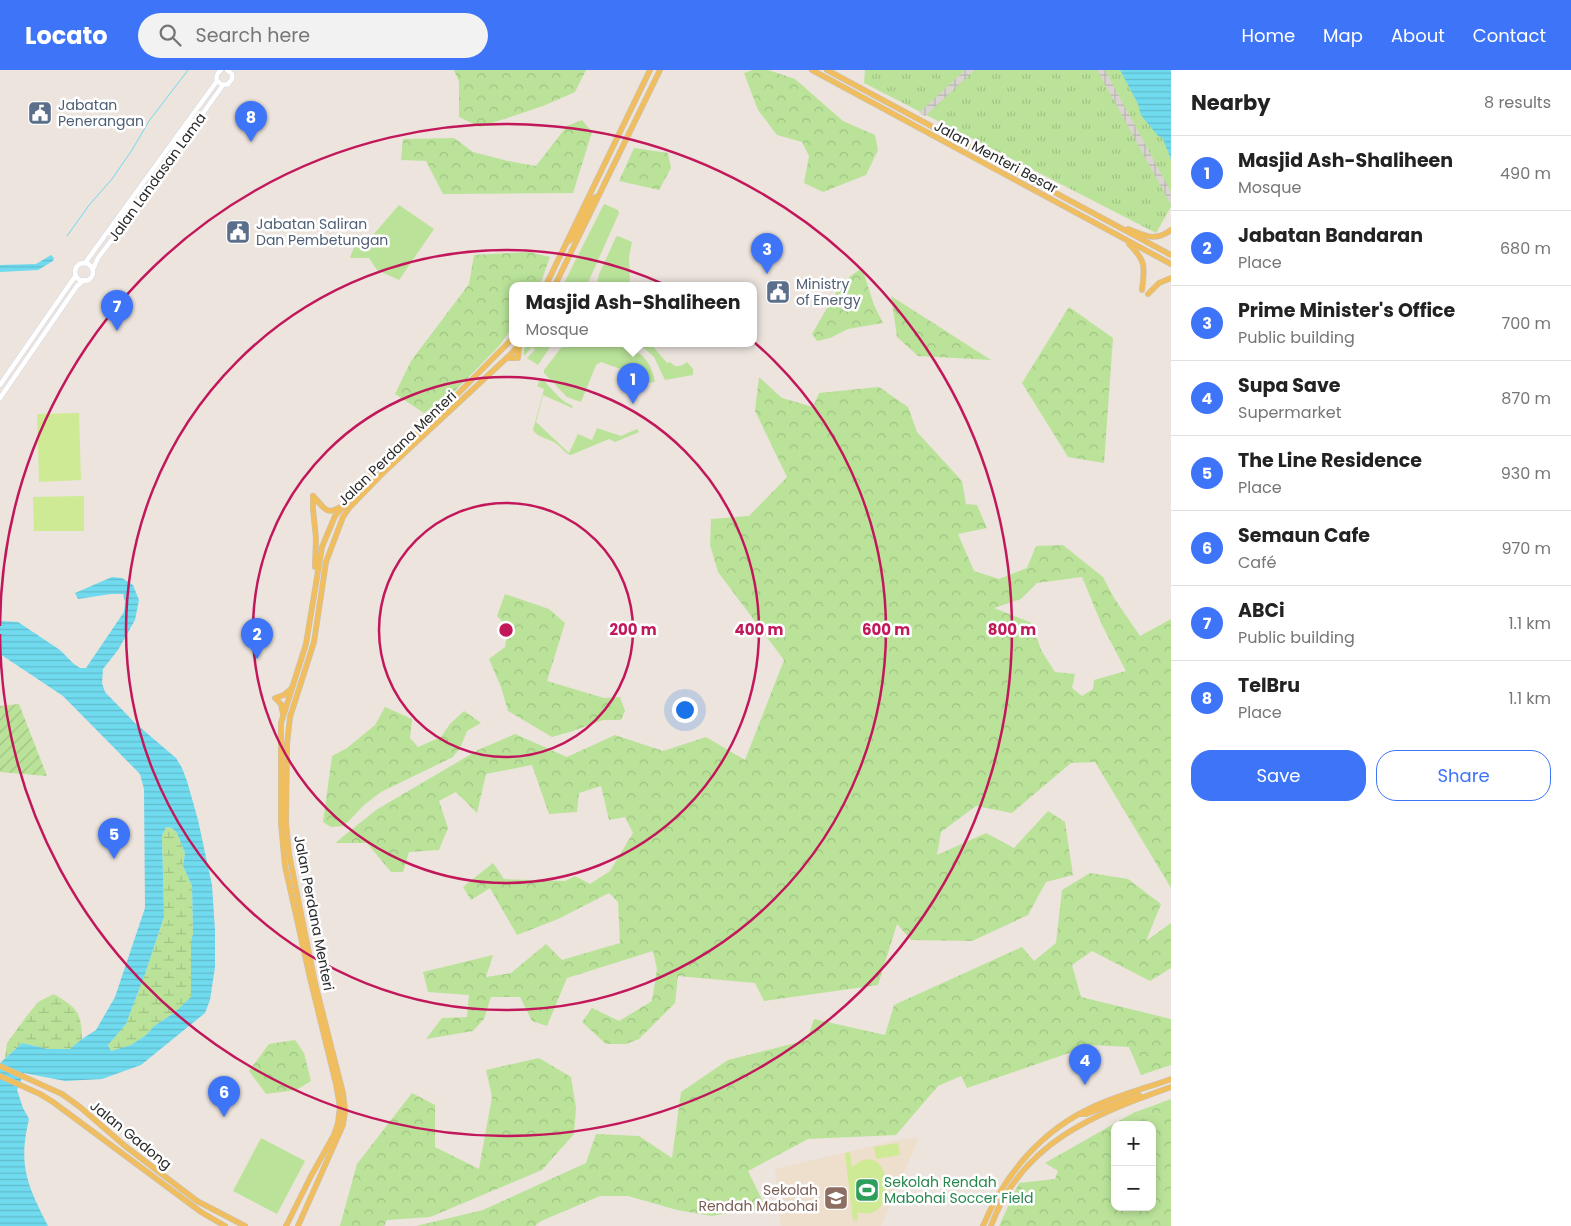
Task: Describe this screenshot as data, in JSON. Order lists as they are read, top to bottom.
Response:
{
  "streets": {
    "main road": [
      "Jalan Menteri Besar",
      "Jalan Landasan Lama",
      "Jalan Perdana Menteri",
      "Jalan Gadong"
    ]
  },
  "places": {
    "public building": ["Jabatan Penerangan", "Jabatan Saliran Dan Pembetungan", "Ministry of Energy"],
    "sports": ["Sekolah Rendah Mabohai Soccer Field"],
    "school or university": ["Sekolah Rendah Mabohai"]
  },
  "page": {
    "header": "Locato",
    "search": "Search here",
    "nav": [
      "Home",
      "Map",
      "About",
      "Contact"
    ],
    "heading": ["Nearby", "8 results"],
    "pins": [
      "8",
      "3",
      "7",
      "1",
      "2",
      "5",
      "4",
      "6"
    ],
    "list": [
      {
        "mark": "1",
        "name": "Masjid Ash-Shaliheen",
        "note": "Mosque",
        "value": "490 m"
      },
      {
        "mark": "2",
        "name": "Jabatan Bandaran",
        "note": "Place",
        "value": "680 m"
      },
      {
        "mark": "3",
        "name": "Prime Minister's Office",
        "note": "Public building",
        "value": "700 m"
      },
      {
        "mark": "4",
        "name": "Supa Save",
        "note": "Supermarket",
        "value": "870 m"
      },
      {
        "mark": "5",
        "name": "The Line Residence",
        "note": "Place",
        "value": "930 m"
      },
      {
        "mark": "6",
        "name": "Semaun Cafe",
        "note": "Café",
        "value": "970 m"
      },
      {
        "mark": "7",
        "name": "ABCi",
        "note": "Public building",
        "value": "1.1 km"
      },
      {
        "mark": "8",
        "name": "TelBru",
        "note": "Place",
        "value": "1.1 km"
      }
    ],
    "popup": ["Masjid Ash-Shaliheen", "Mosque"],
    "buttons": ["Save", "Share"],
    "map_buttons": ["+", "−"]
  },
  "rings": [
    "200 m",
    "400 m",
    "600 m",
    "800 m"
  ]
}
